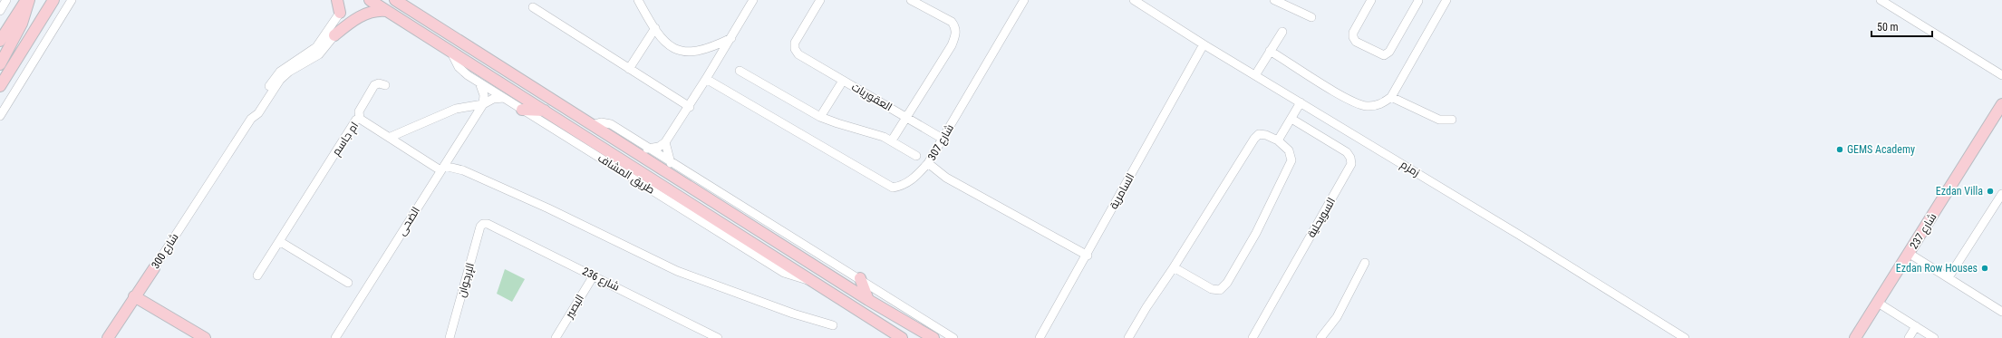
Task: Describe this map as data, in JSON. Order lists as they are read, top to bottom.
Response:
{
  "streets": {
    "street": [
      "العقوريات",
      "ام جاسم",
      "شارع 307",
      "زمزم",
      "طريق المشاف",
      "السامرية",
      "السويحلية",
      "الضحى",
      "شارع 237",
      "شارع 300",
      "شارع 236",
      "الإرجوان",
      "البصير"
    ]
  },
  "crossings": [
    ["العقوريات", "شارع 307"],
    ["ام جاسم", "الضحى"],
    ["شارع 307", "السامرية"],
    ["زمزم", "السامرية"],
    ["شارع 236", "الإرجوان"],
    ["شارع 236", "البصير"]
  ],
  "places": ["GEMS Academy", "Ezdan Villa", "Ezdan Row Houses"],
  "scale_bar": "50 m"
}
